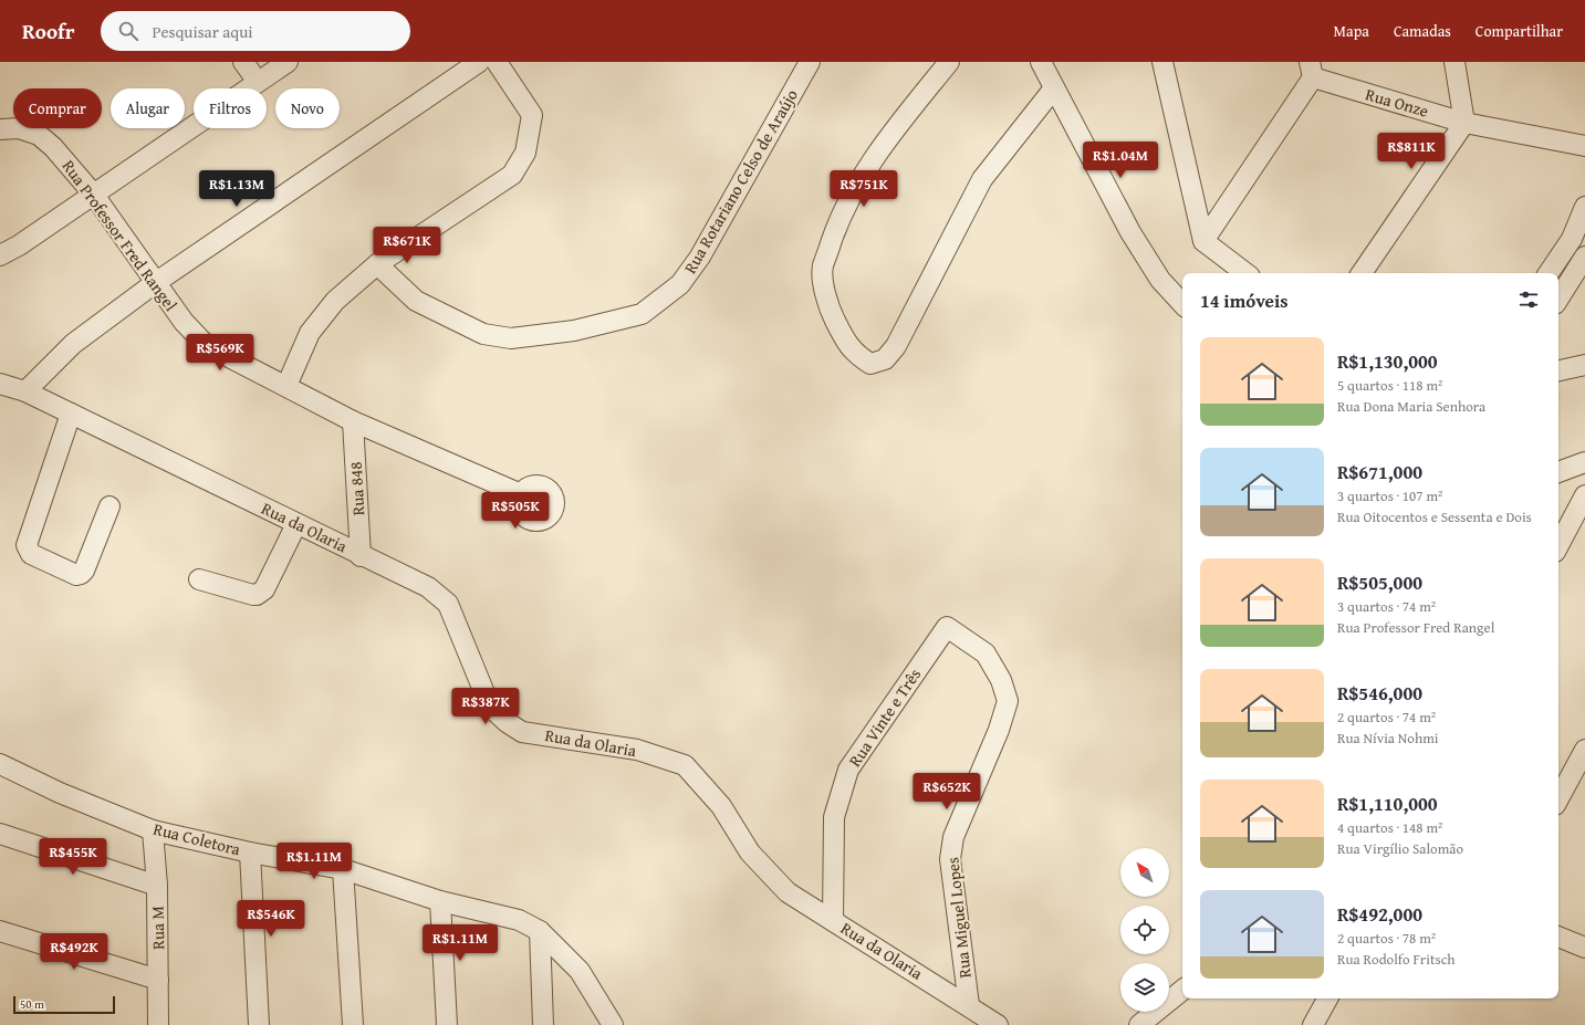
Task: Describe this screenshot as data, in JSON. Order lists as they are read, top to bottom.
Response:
{
  "streets": {
    "street": [
      "Rua Onze",
      "Rua Rotariano Celso de Araújo",
      "Rua Professor Fred Rangel",
      "Rua 848",
      "Rua da Olaria",
      "Rua Vinte e Três",
      "Rua Coletora",
      "Rua Miguel Lopes",
      "Rua M"
    ]
  },
  "crossings": [
    ["Rua Professor Fred Rangel", "Rua 848"],
    ["Rua 848", "Rua da Olaria"],
    ["Rua da Olaria", "Rua Vinte e Três"],
    ["Rua da Olaria", "Rua Miguel Lopes"],
    ["Rua Vinte e Três", "Rua Miguel Lopes"],
    ["Rua Coletora", "Rua M"]
  ],
  "scale_bar": "50 m",
  "north": "top left",
  "page": {
    "header": "Roofr",
    "search": "Pesquisar aqui",
    "nav": ["Mapa", "Camadas", "Compartilhar"],
    "chip": [
      "Comprar",
      "Alugar",
      "Filtros",
      "Novo"
    ],
    "price": [
      "R$811K",
      "R$1.04M",
      "R$1.13M",
      "R$751K",
      "R$671K",
      "R$569K",
      "R$505K",
      "R$387K",
      "R$652K",
      "R$455K",
      "R$1.11M",
      "R$546K",
      "R$1.11M",
      "R$492K"
    ],
    "heading": "14 imóveis",
    "list": [
      {
        "name": "R$1,130,000",
        "note": "5 quartos · 118 m² · Rua Dona Maria Senhora"
      },
      {
        "name": "R$671,000",
        "note": "3 quartos · 107 m² · Rua Oitocentos e Sessenta e Dois"
      },
      {
        "name": "R$505,000",
        "note": "3 quartos · 74 m² · Rua Professor Fred Rangel"
      },
      {
        "name": "R$546,000",
        "note": "2 quartos · 74 m² · Rua Nívia Nohmi"
      },
      {
        "name": "R$1,110,000",
        "note": "4 quartos · 148 m² · Rua Virgílio Salomão"
      },
      {
        "name": "R$492,000",
        "note": "2 quartos · 78 m² · Rua Rodolfo Fritsch"
      }
    ],
    "scale": "50 m"
  }
}
